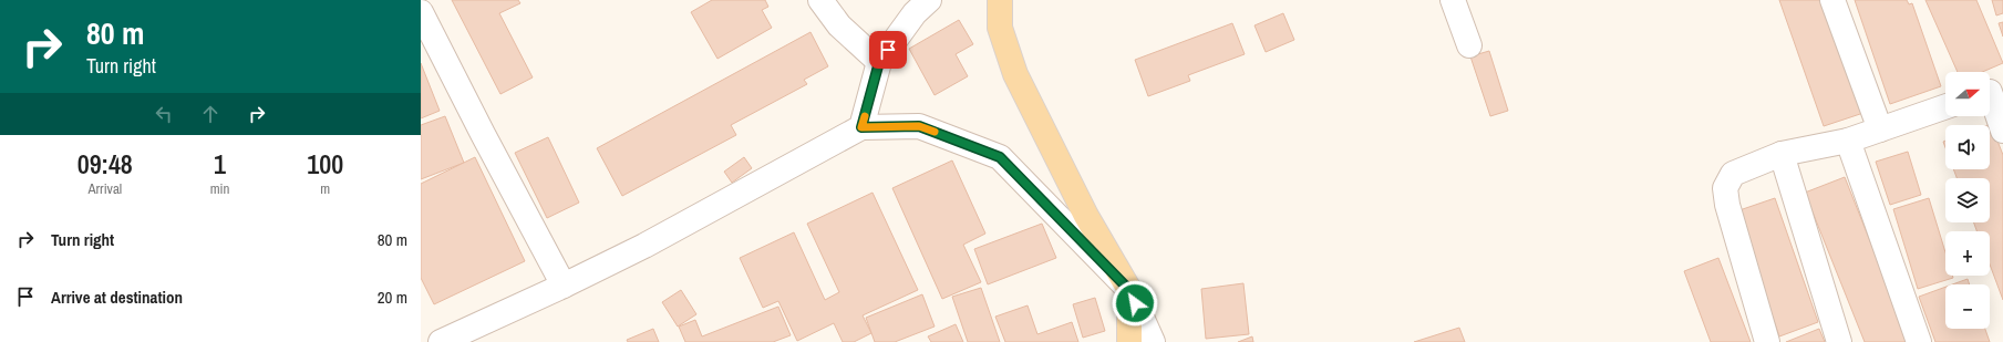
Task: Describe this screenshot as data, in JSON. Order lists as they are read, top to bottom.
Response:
{
  "north": "right",
  "page": {
    "turn": ["80 m", "Turn right"],
    "map_buttons": ["+", "−"],
    "eta": [
      "09:48",
      "Arrival",
      "1",
      "min",
      "100",
      "m"
    ],
    "list": [
      {
        "name": "Turn right",
        "value": "80 m"
      },
      {
        "name": "Arrive at destination",
        "value": "20 m"
      }
    ]
  }
}
